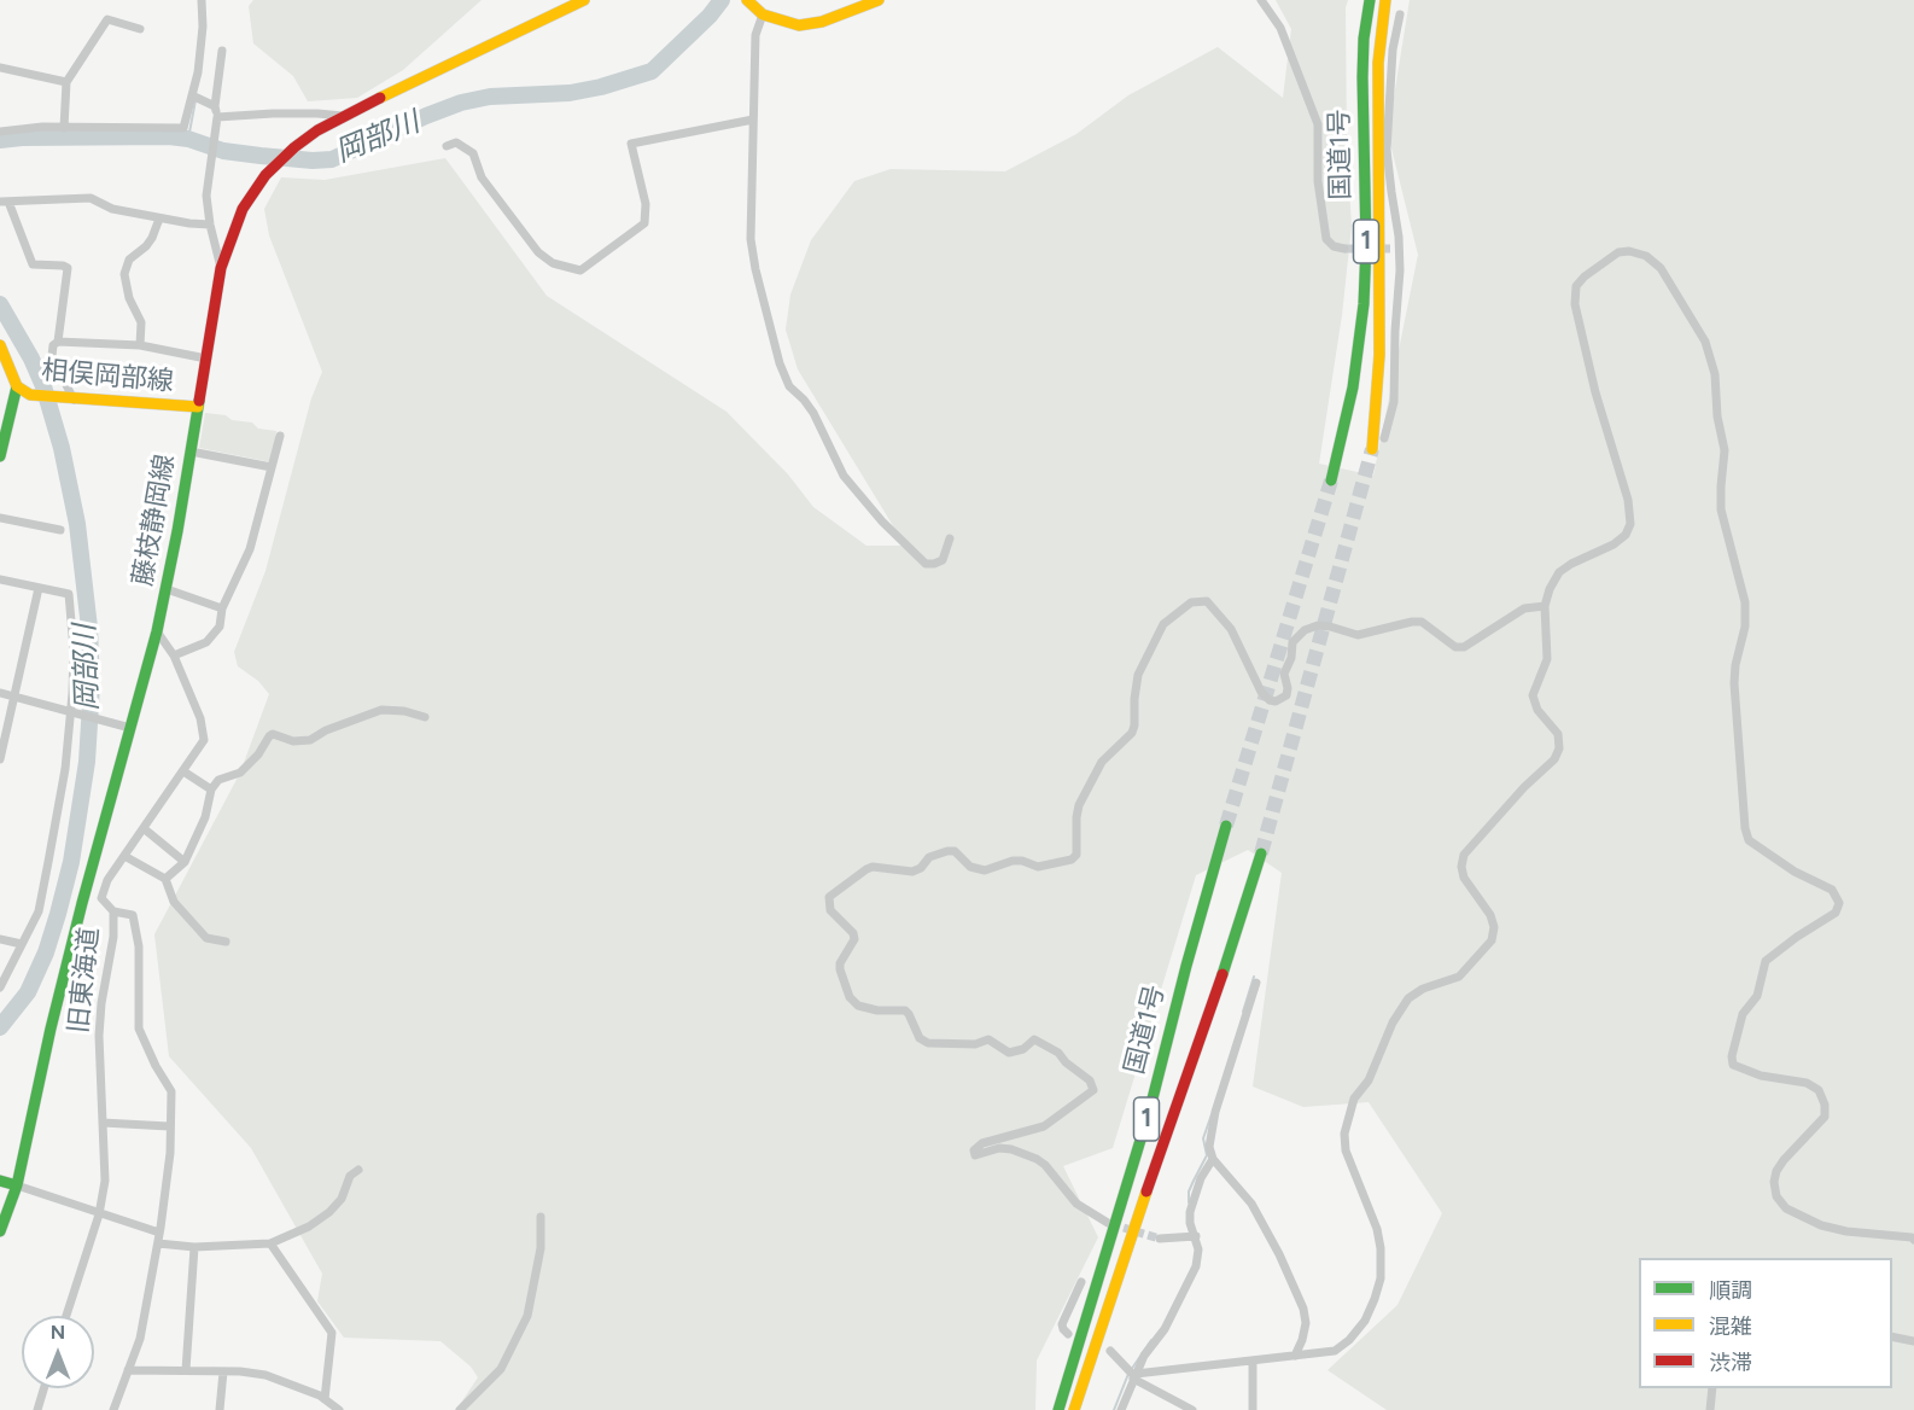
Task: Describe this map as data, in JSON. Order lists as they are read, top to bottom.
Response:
{
  "streets": {
    "main road": [
      "国道1号",
      "1",
      "相俣岡部線",
      "藤枝静岡線"
    ],
    "street": ["旧東海道"]
  },
  "crossings": [
    ["相俣岡部線", "藤枝静岡線"],
    ["藤枝静岡線", "旧東海道"]
  ],
  "water": ["岡部川"],
  "legend": ["順調", "混雑", "渋滞"],
  "north": "top"
}
